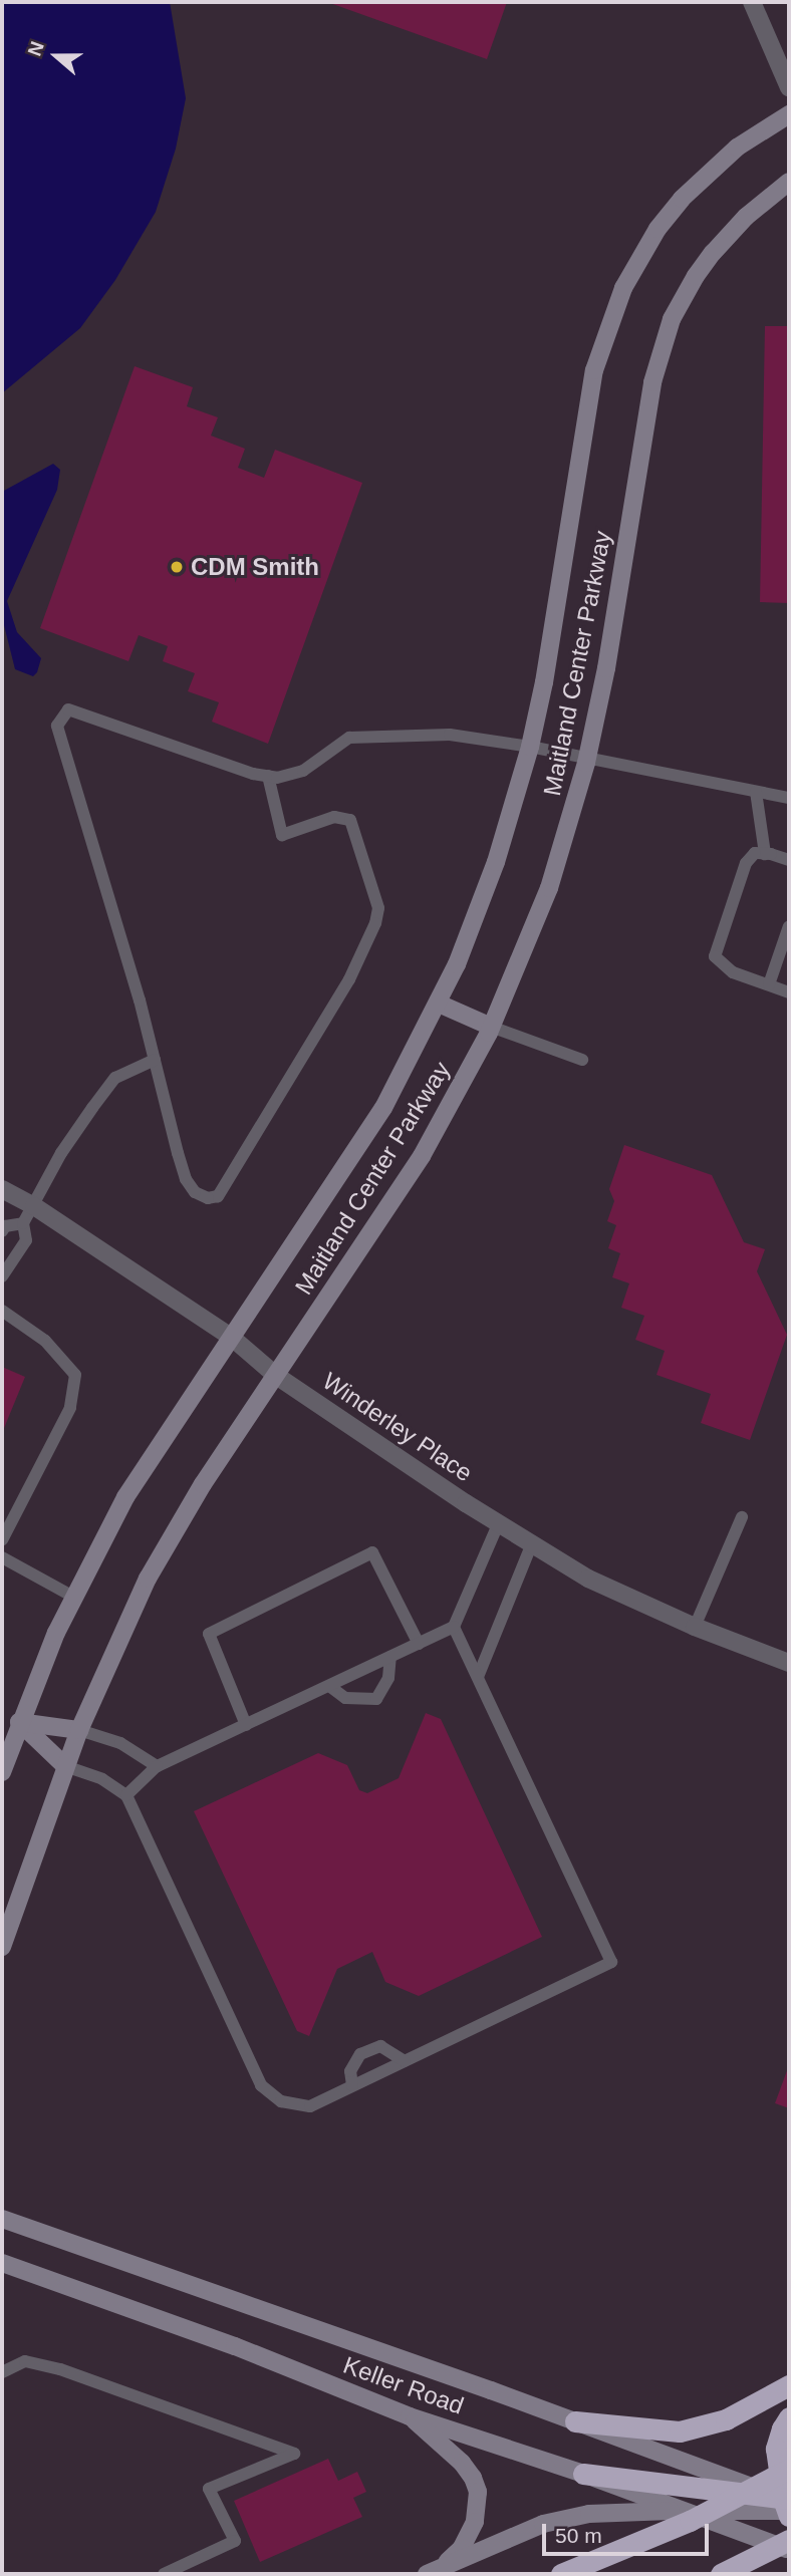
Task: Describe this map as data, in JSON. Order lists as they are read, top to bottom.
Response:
{
  "streets": {
    "street": ["Maitland Center Parkway", "Winderley Place", "Keller Road"]
  },
  "crossings": [
    ["Maitland Center Parkway", "Winderley Place"]
  ],
  "places": ["CDM Smith"],
  "scale_bar": "50 m",
  "north": "left"
}
